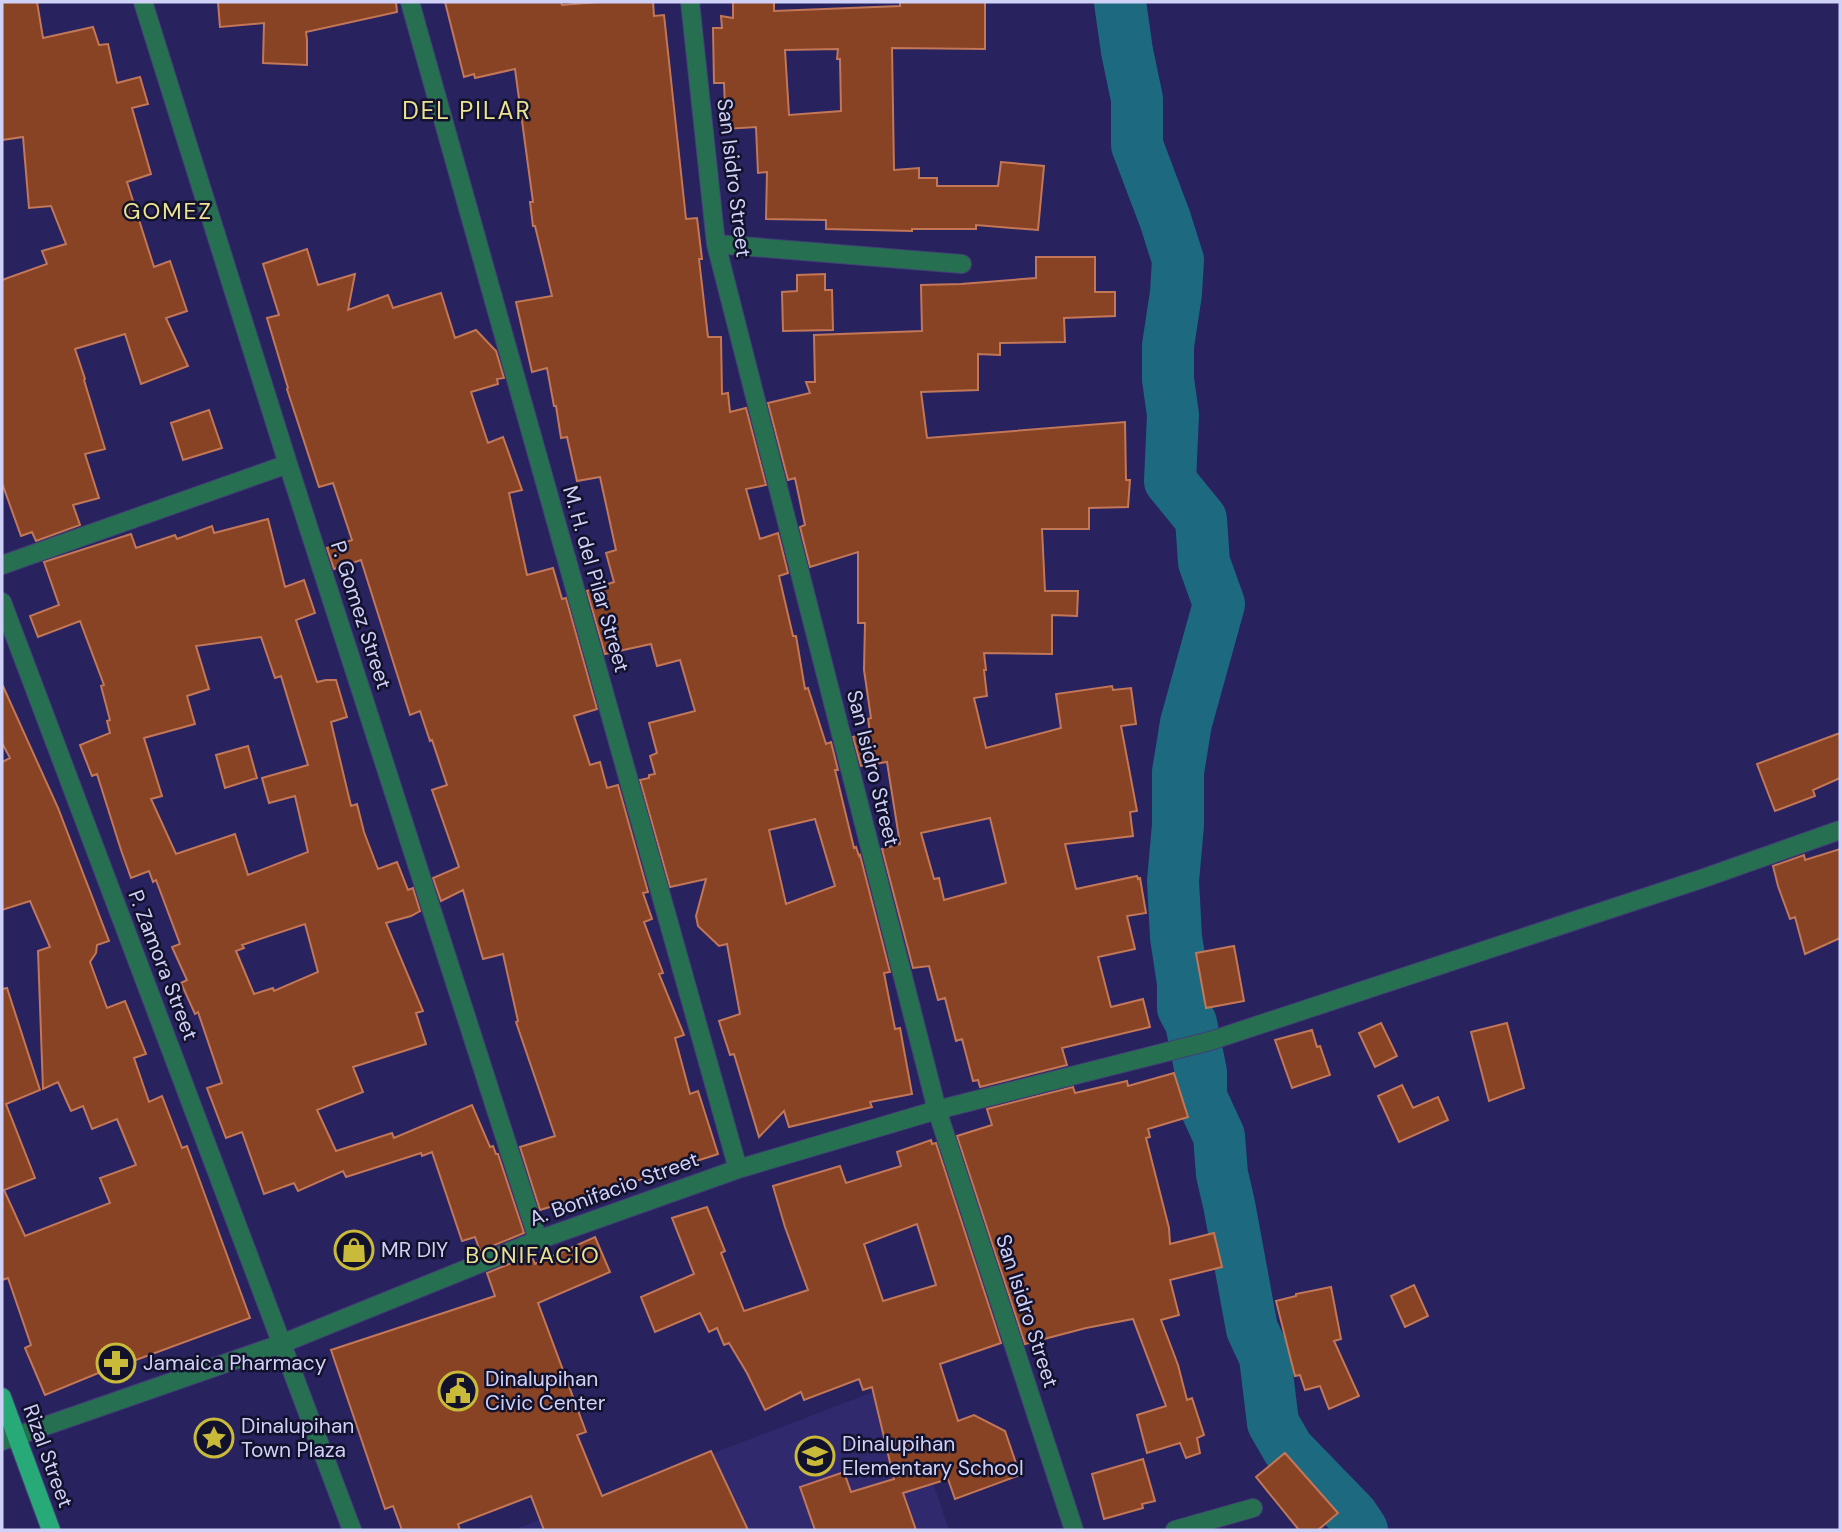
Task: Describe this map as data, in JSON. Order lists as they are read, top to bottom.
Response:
{
  "streets": {
    "main road": ["Rizal Street"],
    "street": [
      "San Isidro Street",
      "M. H. del Pilar Street",
      "P. Gomez Street",
      "P. Zamora Street",
      "A. Bonifacio Street"
    ]
  },
  "crossings": [
    ["San Isidro Street", "A. Bonifacio Street"],
    ["M. H. del Pilar Street", "A. Bonifacio Street"],
    ["P. Gomez Street", "A. Bonifacio Street"],
    ["P. Zamora Street", "A. Bonifacio Street"],
    ["A. Bonifacio Street", "Rizal Street"]
  ],
  "districts": ["DEL PILAR", "GOMEZ", "BONIFACIO"],
  "places": {
    "shop": ["MR DIY"],
    "pharmacy": ["Jamaica Pharmacy"],
    "public building": ["Dinalupihan Civic Center"],
    "place": ["Dinalupihan Town Plaza"],
    "school or university": ["Dinalupihan Elementary School"]
  }
}
